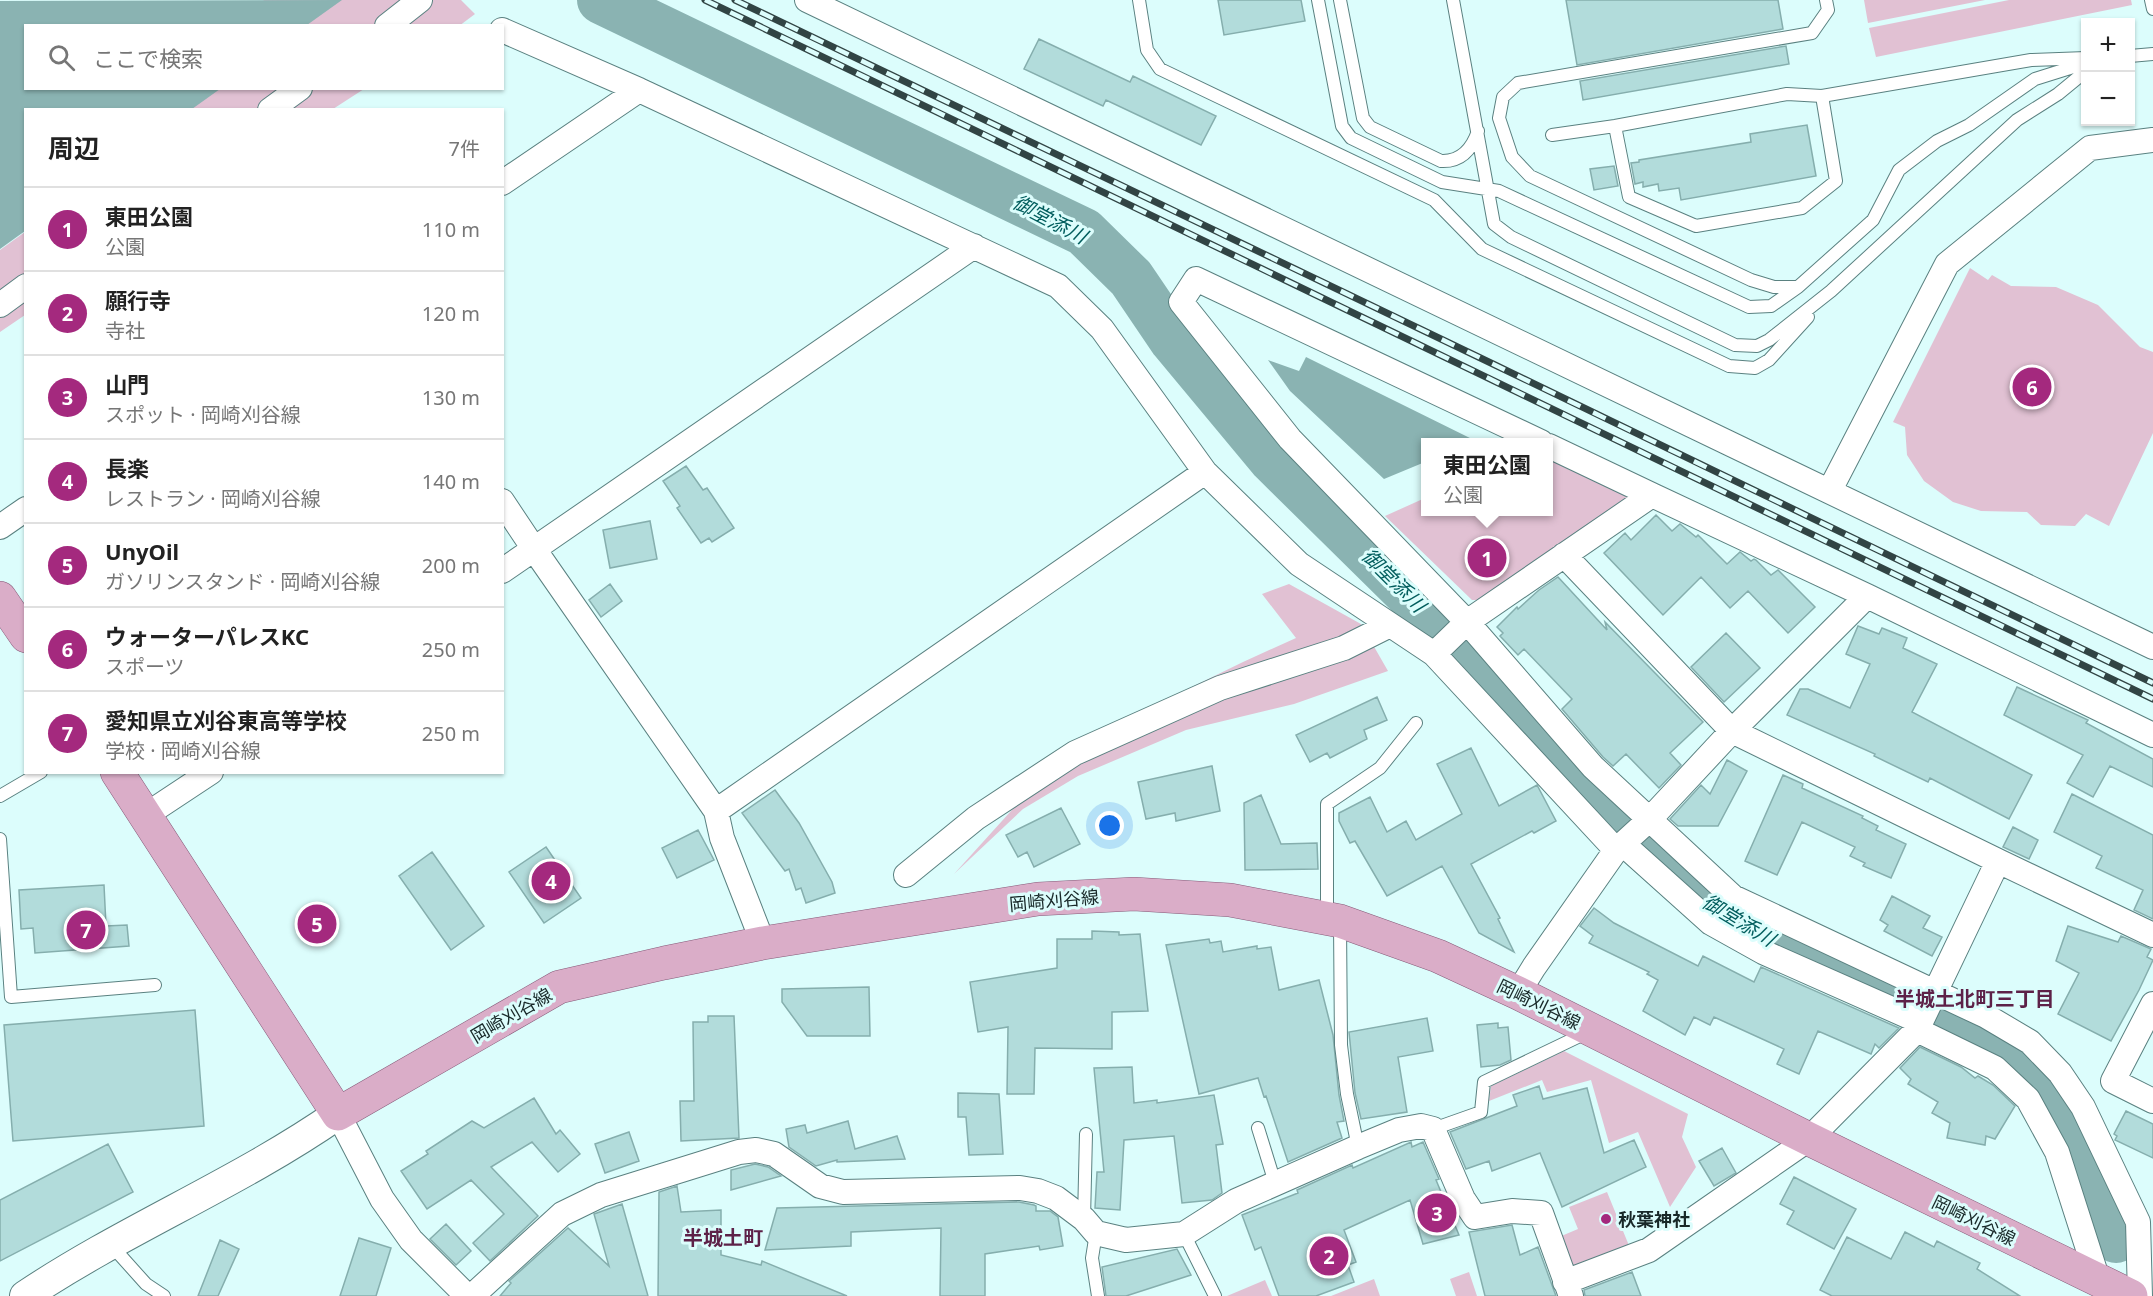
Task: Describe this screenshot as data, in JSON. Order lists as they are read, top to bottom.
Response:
{
  "streets": {
    "main road": ["岡崎刈谷線"]
  },
  "districts": ["半城土北町三丁目", "半城土町"],
  "water": ["御堂添川"],
  "places": ["秋葉神社"],
  "page": {
    "map_buttons": ["+", "−"],
    "search": "ここで検索",
    "heading": ["周辺", "7件"],
    "list": [
      {
        "mark": "1",
        "name": "東田公園",
        "note": "公園",
        "value": "110 m"
      },
      {
        "mark": "2",
        "name": "願行寺",
        "note": "寺社",
        "value": "120 m"
      },
      {
        "mark": "3",
        "name": "山門",
        "note": "スポット · 岡崎刈谷線",
        "value": "130 m"
      },
      {
        "mark": "4",
        "name": "長楽",
        "note": "レストラン · 岡崎刈谷線",
        "value": "140 m"
      },
      {
        "mark": "5",
        "name": "UnyOil",
        "note": "ガソリンスタンド · 岡崎刈谷線",
        "value": "200 m"
      },
      {
        "mark": "6",
        "name": "ウォーターパレスKC",
        "note": "スポーツ",
        "value": "250 m"
      },
      {
        "mark": "7",
        "name": "愛知県立刈谷東高等学校",
        "note": "学校 · 岡崎刈谷線",
        "value": "250 m"
      }
    ],
    "pins": [
      "6",
      "1",
      "4",
      "5",
      "7",
      "3",
      "2"
    ],
    "popup": ["東田公園", "公園"]
  }
}
